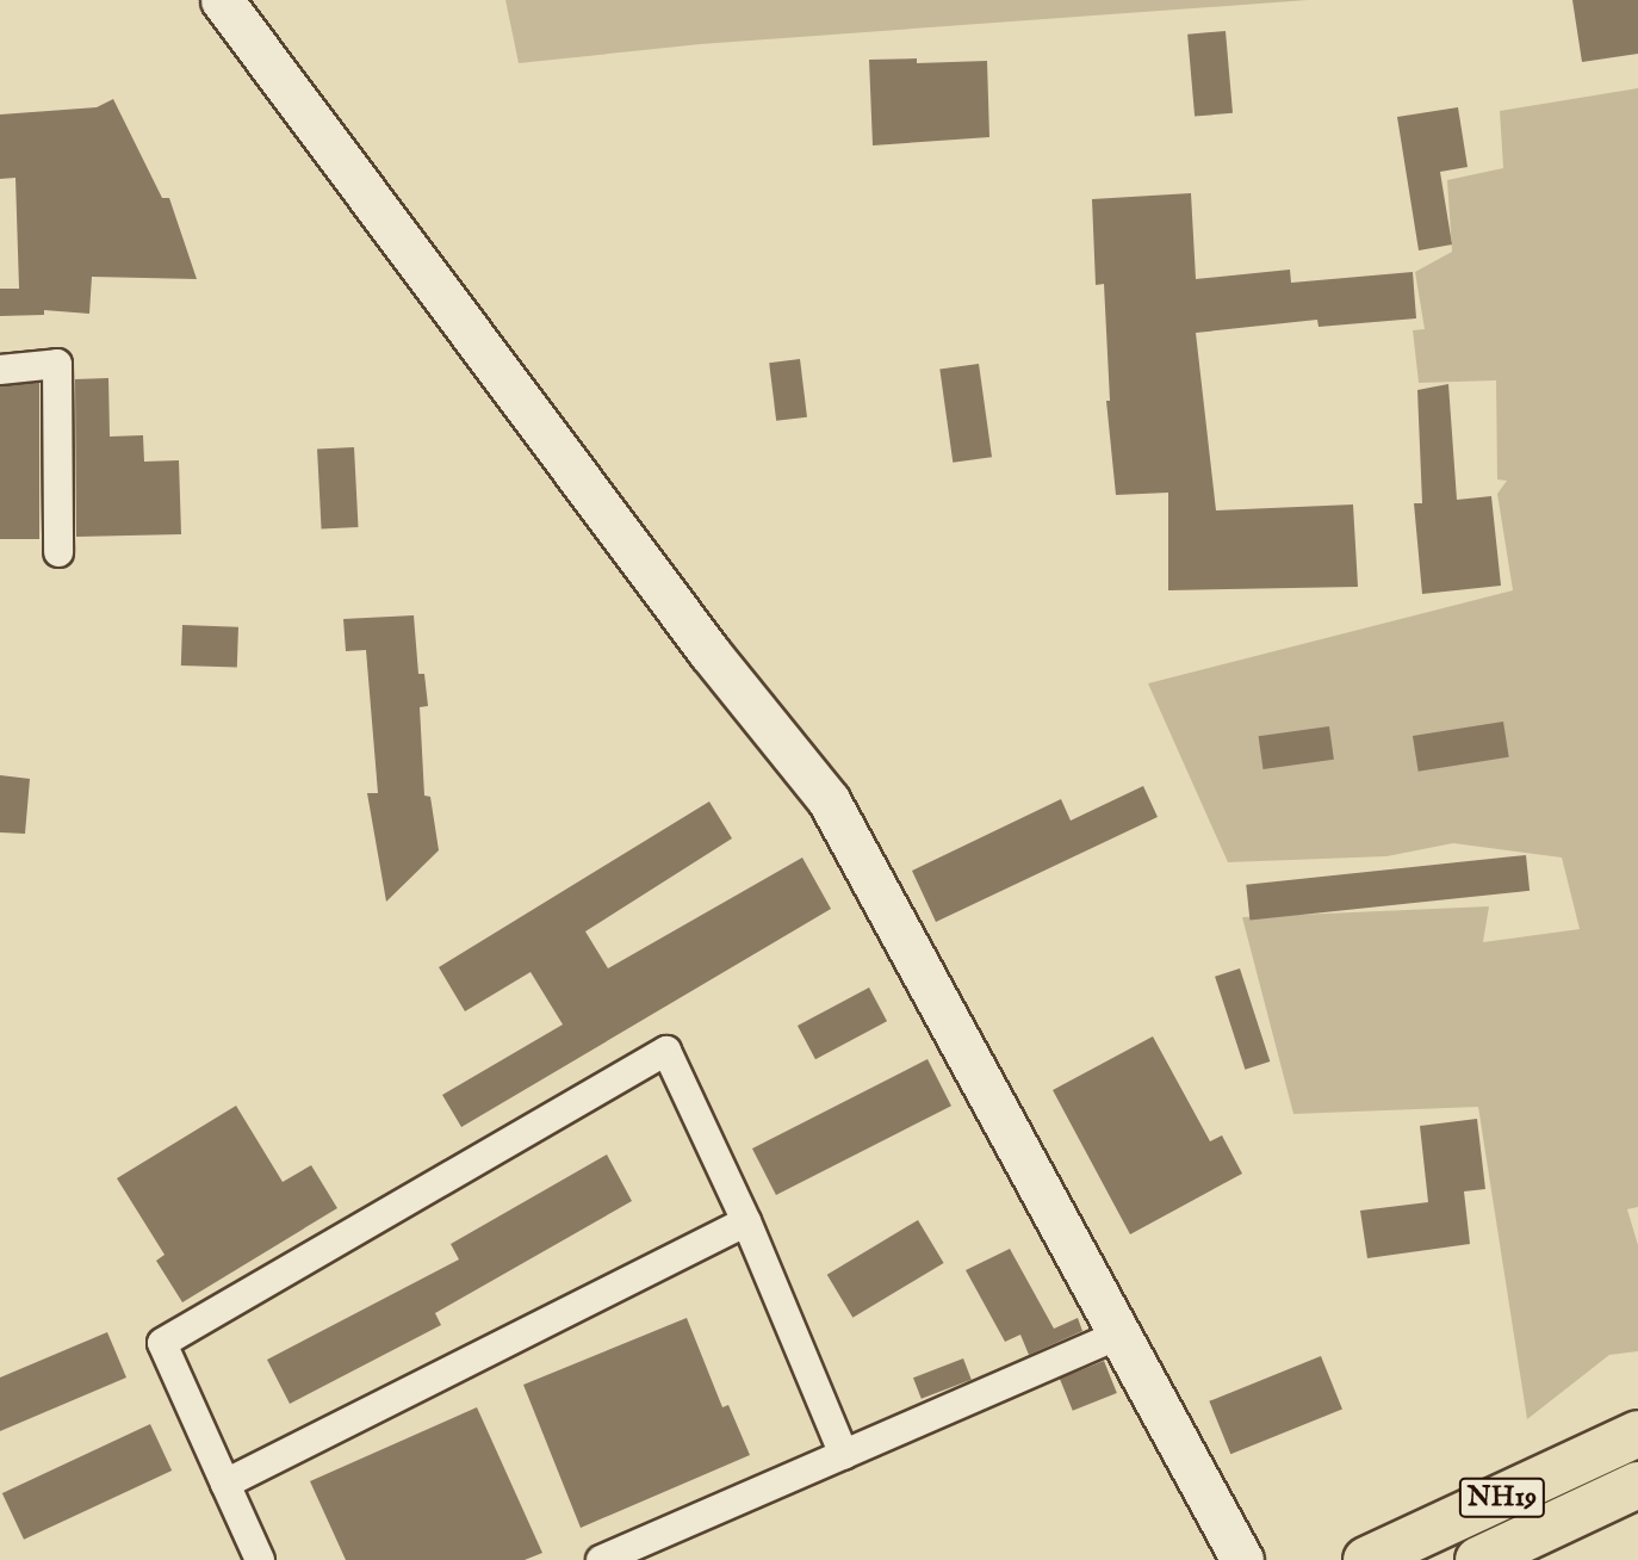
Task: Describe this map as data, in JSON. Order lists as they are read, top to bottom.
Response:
{
  "streets": {
    "highway": ["NH19"]
  }
}
